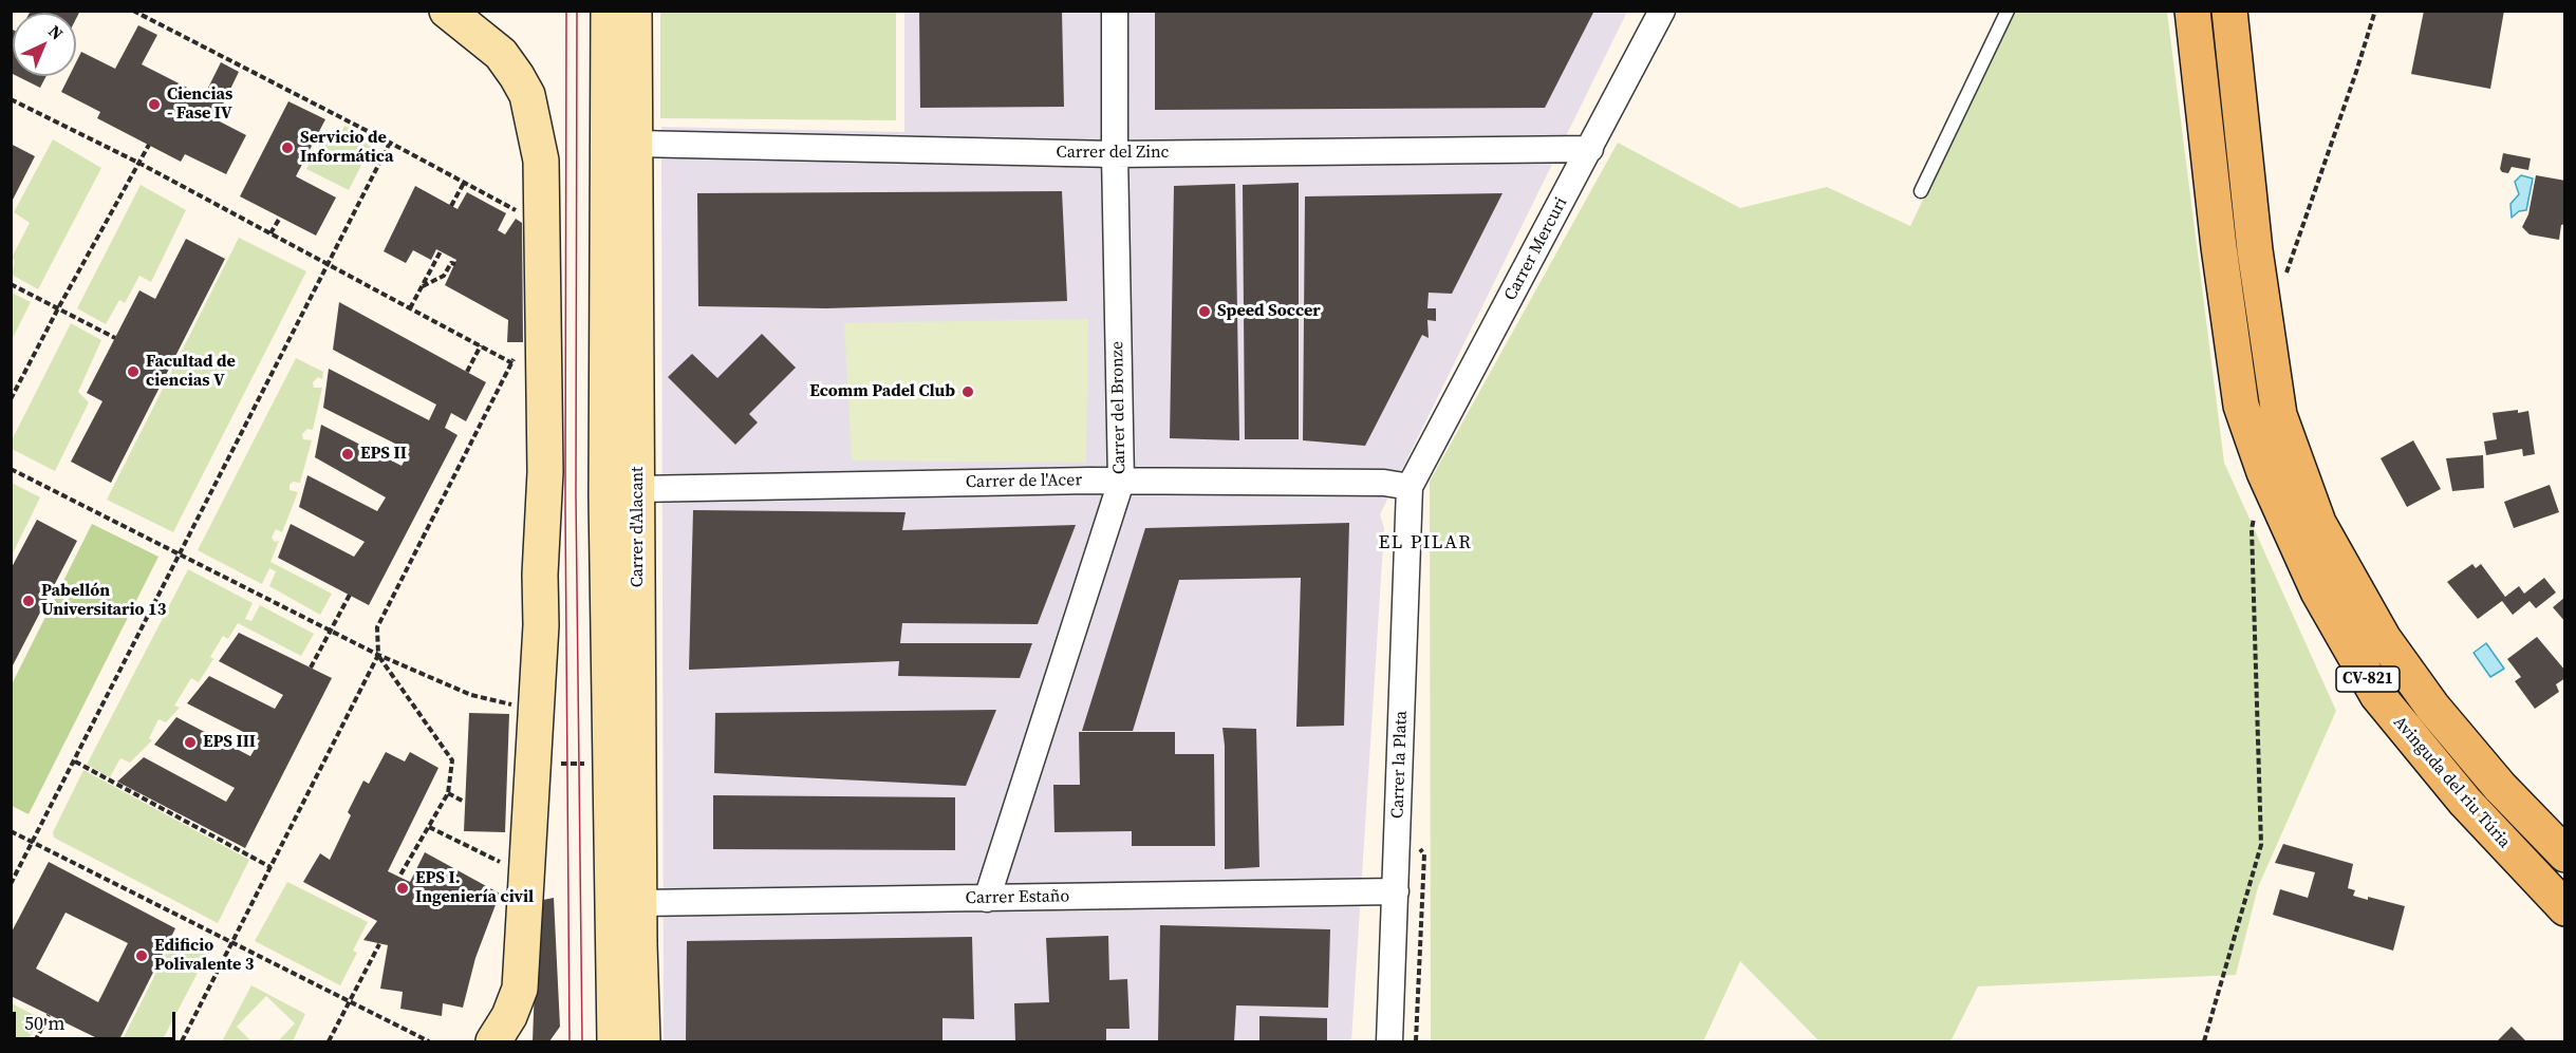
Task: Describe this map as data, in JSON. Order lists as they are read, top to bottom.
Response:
{
  "streets": {
    "main road": ["Carrer d'Alacant", "CV-821", "Avinguda del riu Túria"],
    "street": [
      "Carrer del Zinc",
      "Carrer Mercuri",
      "Carrer del Bronze",
      "Carrer de l'Acer",
      "Carrer la Plata",
      "Carrer Estaño"
    ]
  },
  "crossings": [
    ["Carrer del Zinc", "Carrer Mercuri"],
    ["Carrer del Zinc", "Carrer del Bronze"],
    ["Carrer del Zinc", "Carrer d'Alacant"],
    ["Carrer Mercuri", "Carrer de l'Acer"],
    ["Carrer Mercuri", "Carrer la Plata"],
    ["Carrer del Bronze", "Carrer de l'Acer"],
    ["Carrer del Bronze", "Carrer Estaño"],
    ["Carrer de l'Acer", "Carrer d'Alacant"],
    ["Carrer de l'Acer", "Carrer la Plata"],
    ["Carrer d'Alacant", "Carrer Estaño"],
    ["Carrer la Plata", "Carrer Estaño"]
  ],
  "districts": ["EL PILAR"],
  "places": [
    "Ciencias - Fase IV",
    "Servicio de Informática",
    "Speed Soccer",
    "Facultad de ciencias V",
    "Ecomm Padel Club",
    "EPS II",
    "Pabellón Universitario 13",
    "EPS III",
    "EPS I. Ingeniería civil",
    "Edificio Polivalente 3"
  ],
  "scale_bar": "50 m",
  "north": "top right"
}
